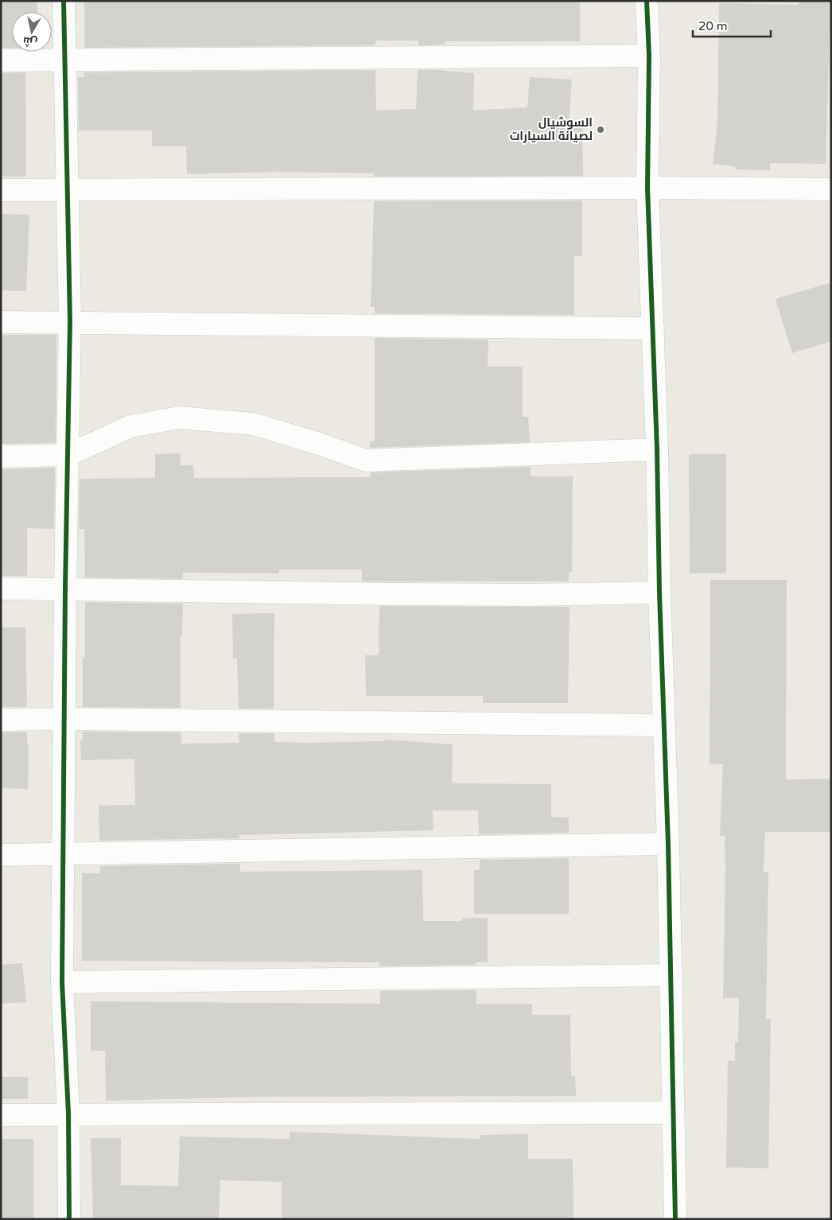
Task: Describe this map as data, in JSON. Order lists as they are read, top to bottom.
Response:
{
  "places": ["السوشيال لصيانة السيارات"],
  "scale_bar": "20 m",
  "north": "bottom"
}
